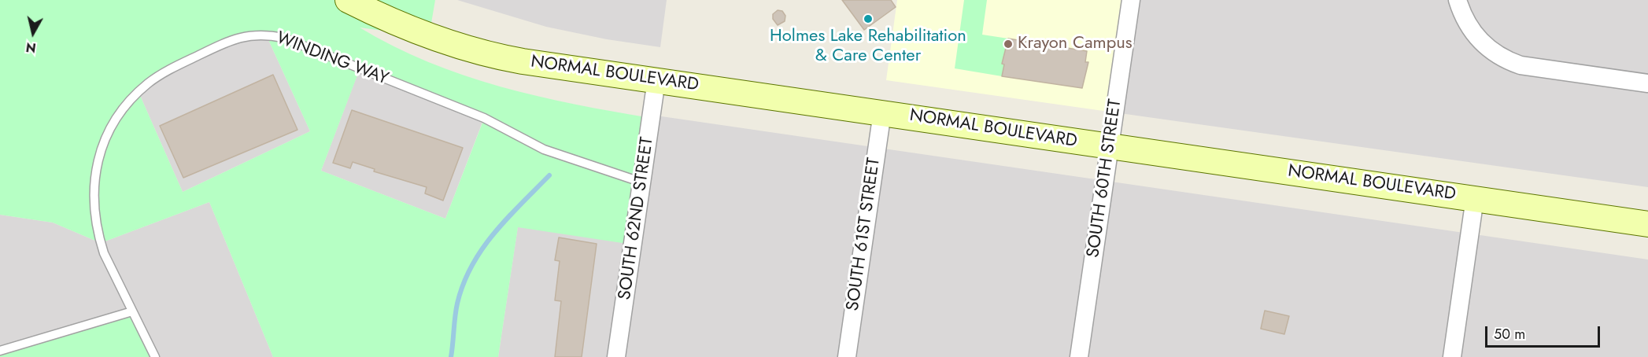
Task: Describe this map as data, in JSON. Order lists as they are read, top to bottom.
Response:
{
  "streets": {
    "main road": ["NORMAL BOULEVARD"],
    "street": ["SOUTH 60TH STREET", "SOUTH 62ND STREET", "SOUTH 61ST STREET"],
    "lane": ["WINDING WAY"]
  },
  "crossings": [
    ["WINDING WAY", "SOUTH 62ND STREET"],
    ["NORMAL BOULEVARD", "SOUTH 60TH STREET"],
    ["NORMAL BOULEVARD", "SOUTH 62ND STREET"],
    ["NORMAL BOULEVARD", "SOUTH 61ST STREET"]
  ],
  "places": ["Holmes Lake Rehabilitation & Care Center", "Krayon Campus"],
  "scale_bar": "50 m",
  "north": "bottom"
}
